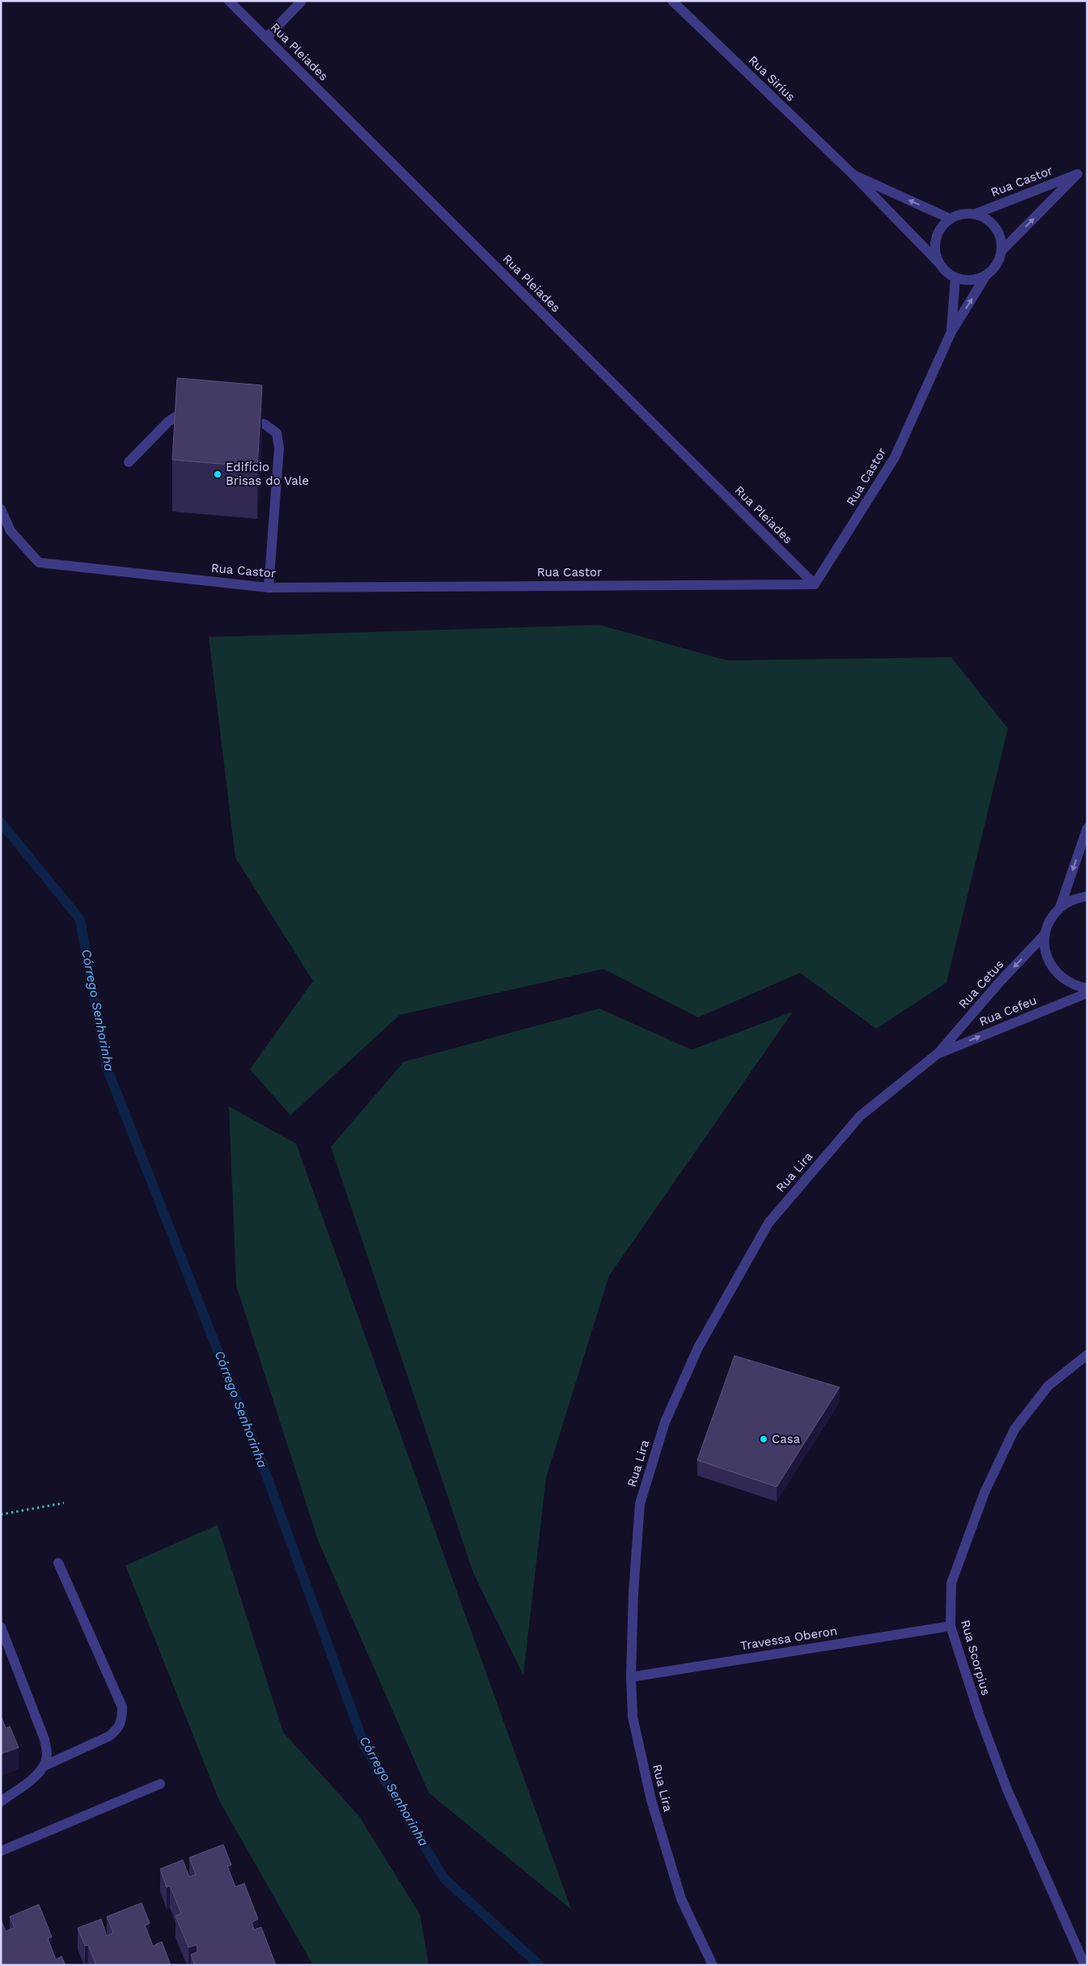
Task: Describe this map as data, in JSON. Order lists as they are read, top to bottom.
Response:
{
  "streets": {
    "street": [
      "Rua Pleiades",
      "Rua Siríus",
      "Rua Castor",
      "Rua Cetus",
      "Rua Cefeu",
      "Rua Lira",
      "Travessa Oberon",
      "Rua Scorpius"
    ]
  },
  "crossings": [
    ["Rua Pleiades", "Rua Castor"],
    ["Rua Siríus", "Rua Castor"],
    ["Rua Cetus", "Rua Cefeu"],
    ["Rua Cetus", "Rua Lira"],
    ["Rua Cefeu", "Rua Lira"],
    ["Rua Lira", "Travessa Oberon"],
    ["Travessa Oberon", "Rua Scorpius"]
  ],
  "one_way": ["Rua Cetus", "Rua Cefeu"],
  "water": ["Córrego Senhorinha"],
  "places": ["Edifício Brisas do Vale", "Casa"]
}
